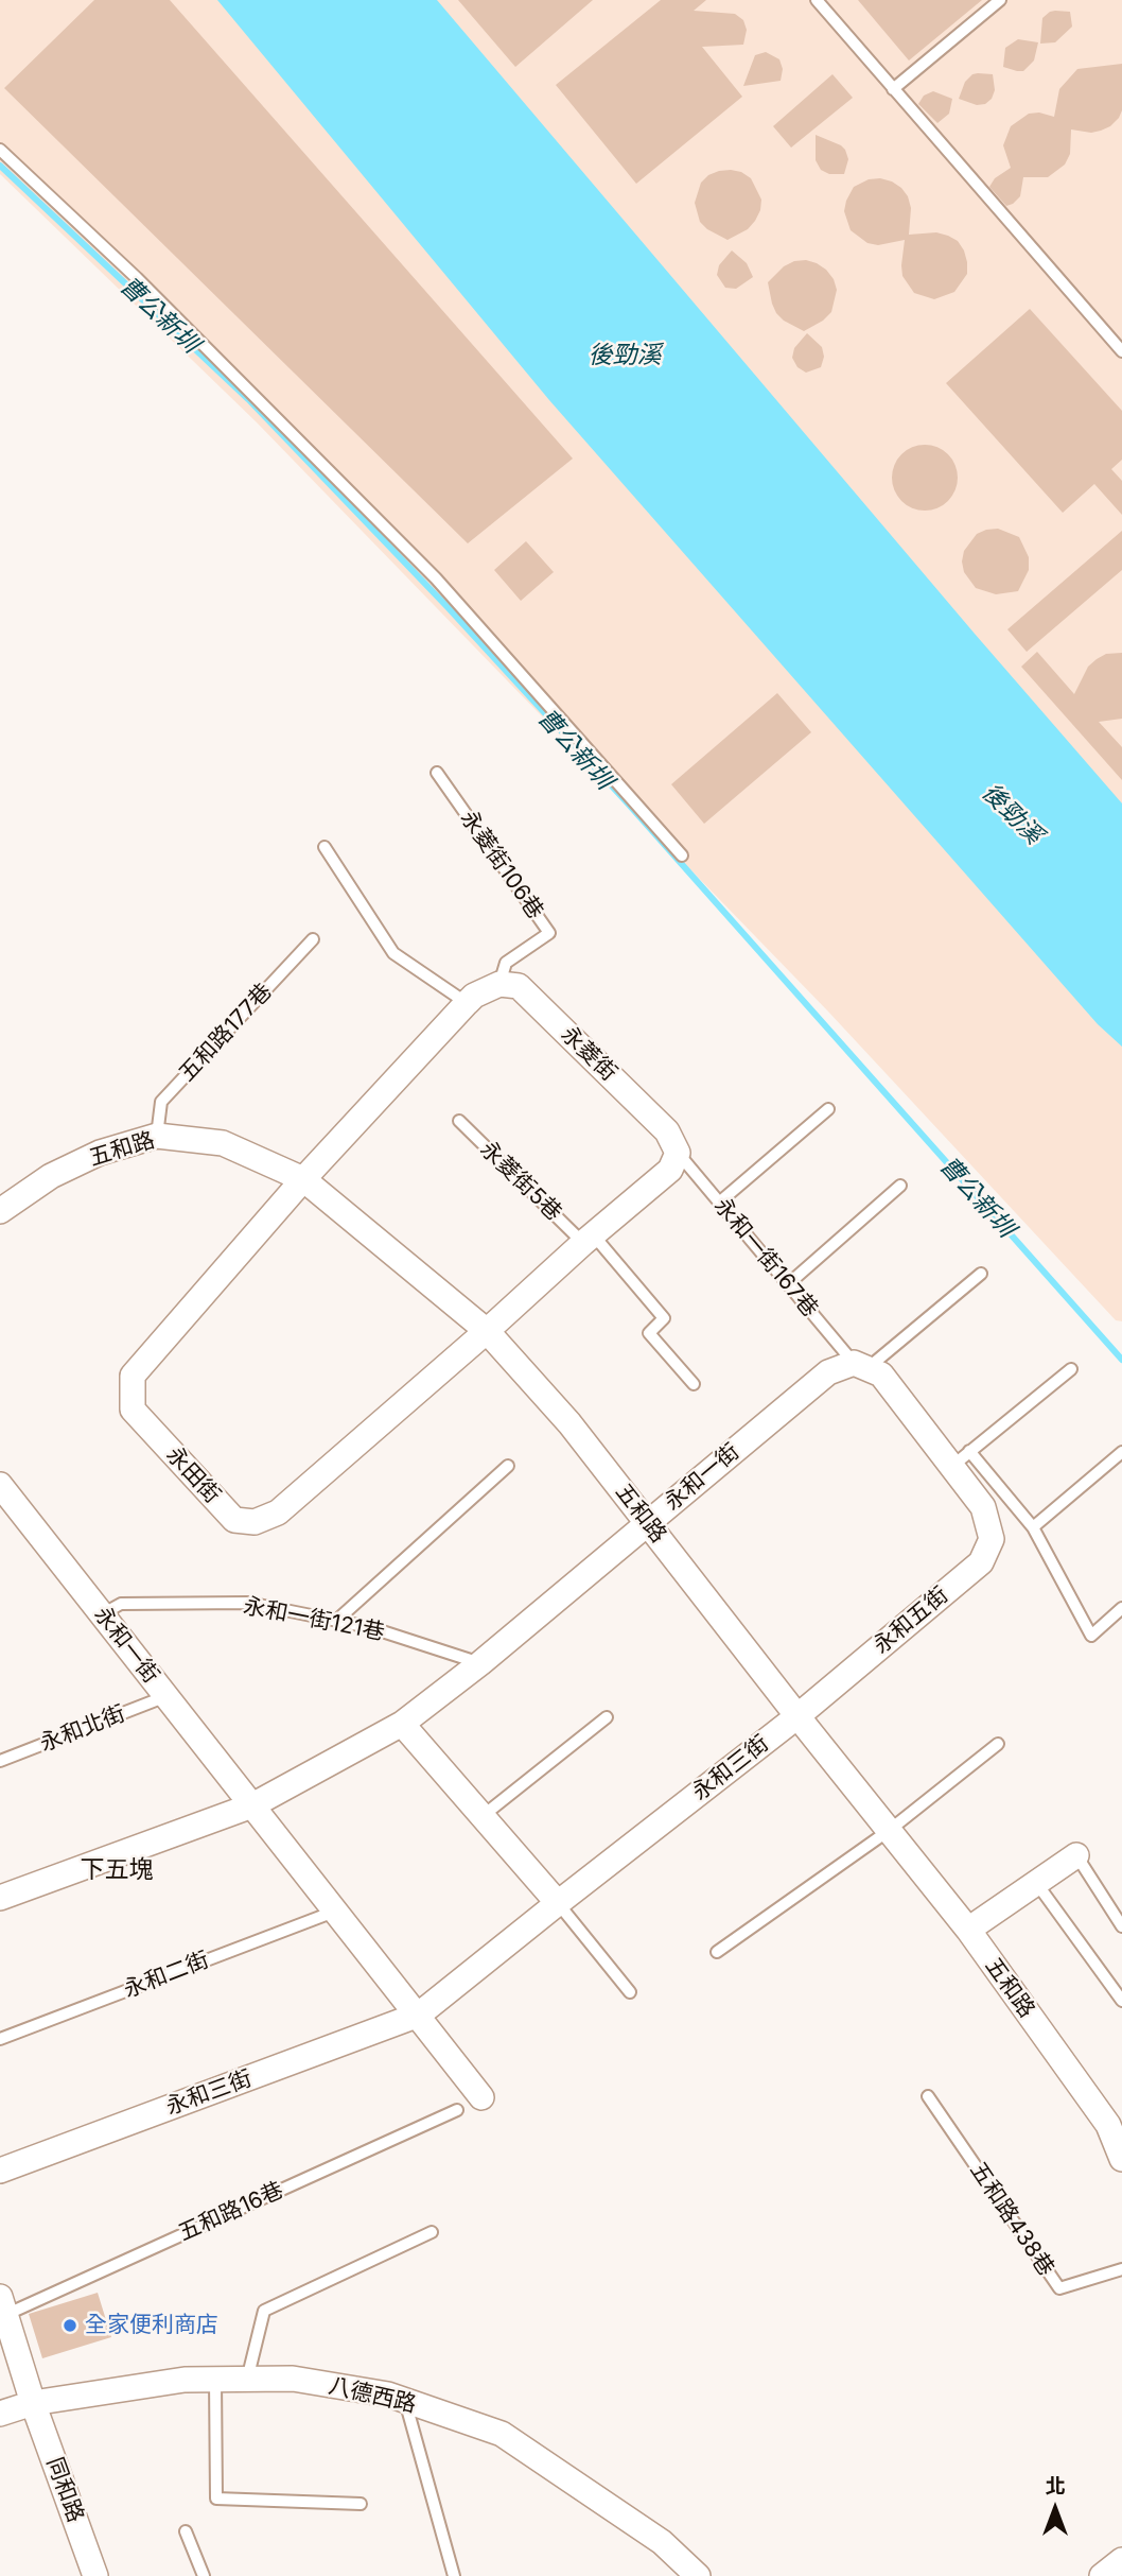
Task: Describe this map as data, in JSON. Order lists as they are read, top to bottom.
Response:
{
  "streets": {
    "street": [
      "永菱街",
      "五和路",
      "永田街",
      "永和一街",
      "永和五街",
      "永和三街",
      "八德西路",
      "同和路"
    ],
    "lane": [
      "永菱街106巷",
      "五和路177巷",
      "永菱街5巷",
      "永和一街167巷",
      "永和一街121巷",
      "永和北街",
      "永和二街",
      "五和路16巷",
      "五和路438巷"
    ]
  },
  "crossings": [
    ["永菱街106巷", "永菱街"],
    ["五和路177巷", "五和路"],
    ["永菱街", "永和一街167巷"],
    ["五和路", "永田街"],
    ["五和路", "永和一街"],
    ["五和路", "永和五街"],
    ["五和路", "永和三街"],
    ["永和一街167巷", "永和一街"],
    ["永和一街", "永和一街121巷"],
    ["永和一街", "永和北街"],
    ["永和五街", "永和三街"],
    ["八德西路", "同和路"]
  ],
  "districts": ["下五塊"],
  "water": ["曹公新圳", "後勁溪"],
  "places": ["全家便利商店"],
  "north": "top"
}
